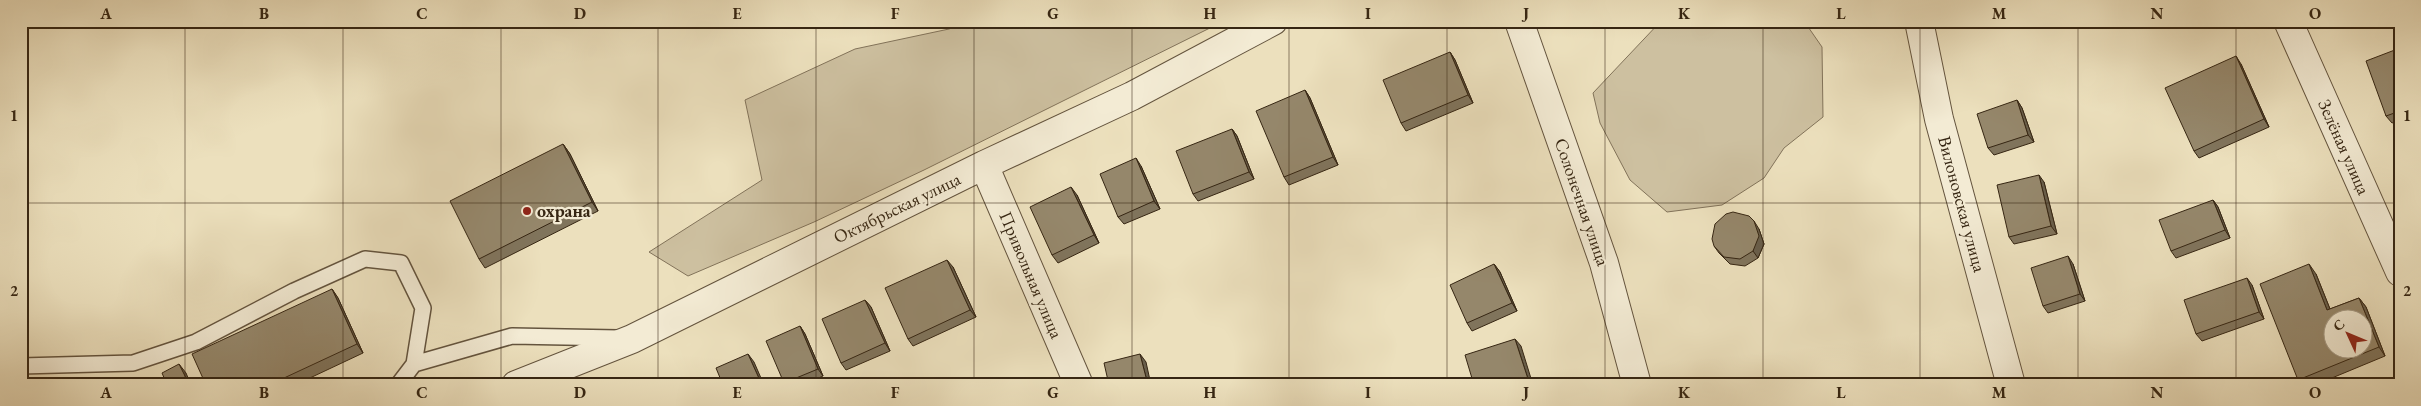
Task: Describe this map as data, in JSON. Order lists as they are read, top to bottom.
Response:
{
  "streets": {
    "street": [
      "Зелёная улица",
      "Солонечная улица",
      "Вилоновская улица",
      "Октябрьская улица",
      "Привольная улица"
    ]
  },
  "crossings": [
    ["Октябрьская улица", "Привольная улица"]
  ],
  "places": ["охрана"],
  "north": "top left",
  "grid": {
    "columns": [
      "A",
      "B",
      "C",
      "D",
      "E",
      "F",
      "G",
      "H",
      "I",
      "J",
      "K",
      "L",
      "M",
      "N",
      "O"
    ],
    "rows": ["1", "2"]
  }
}
